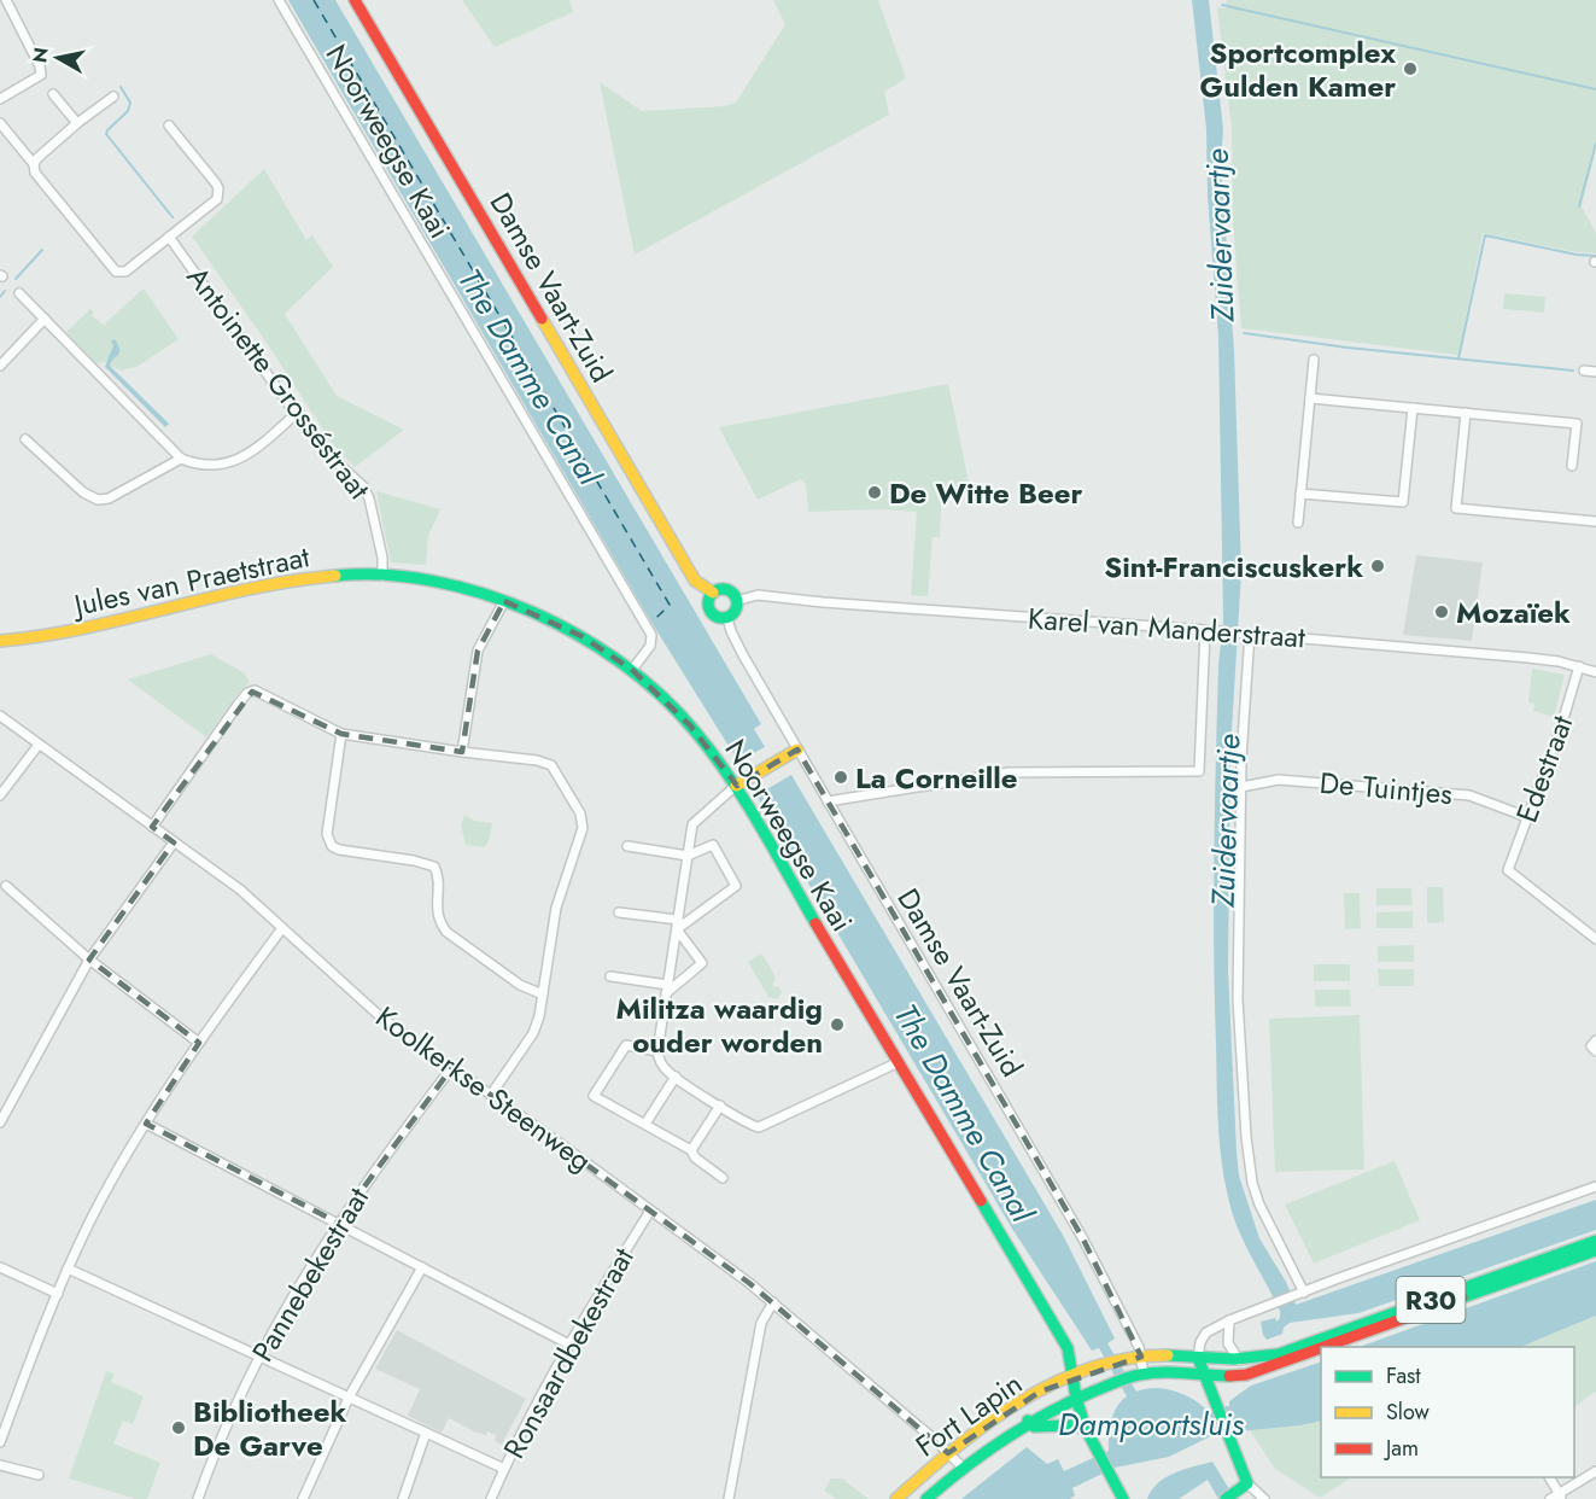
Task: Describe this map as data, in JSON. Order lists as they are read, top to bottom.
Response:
{
  "streets": {
    "main road": [
      "Noorweegse Kaai",
      "Damse Vaart-Zuid",
      "Jules van Praetstraat",
      "R30",
      "Fort Lapin"
    ],
    "street": [
      "Antoinette Grosséstraat",
      "Karel van Manderstraat",
      "Edestraat",
      "De Tuintjes",
      "Koolkerkse Steenweg",
      "Pannebekestraat",
      "Ronsaardbekestraat"
    ]
  },
  "crossings": [
    ["Noorweegse Kaai", "Jules van Praetstraat"],
    ["Noorweegse Kaai", "R30"],
    ["Noorweegse Kaai", "Fort Lapin"],
    ["Damse Vaart-Zuid", "Karel van Manderstraat"],
    ["Damse Vaart-Zuid", "R30"],
    ["Antoinette Grosséstraat", "Jules van Praetstraat"],
    ["Karel van Manderstraat", "Edestraat"],
    ["Edestraat", "De Tuintjes"],
    ["Koolkerkse Steenweg", "Pannebekestraat"],
    ["Koolkerkse Steenweg", "Ronsaardbekestraat"],
    ["Koolkerkse Steenweg", "Fort Lapin"],
    ["R30", "Fort Lapin"]
  ],
  "water": ["Zuidervaartje", "The Damme Canal", "Dampoortsluis"],
  "places": [
    "Sportcomplex Gulden Kamer",
    "De Witte Beer",
    "Sint-Franciscuskerk",
    "Mozaïek",
    "La Corneille",
    "Militza waardig ouder worden",
    "Bibliotheek De Garve"
  ],
  "legend": ["Fast", "Slow", "Jam"],
  "north": "left"
}
